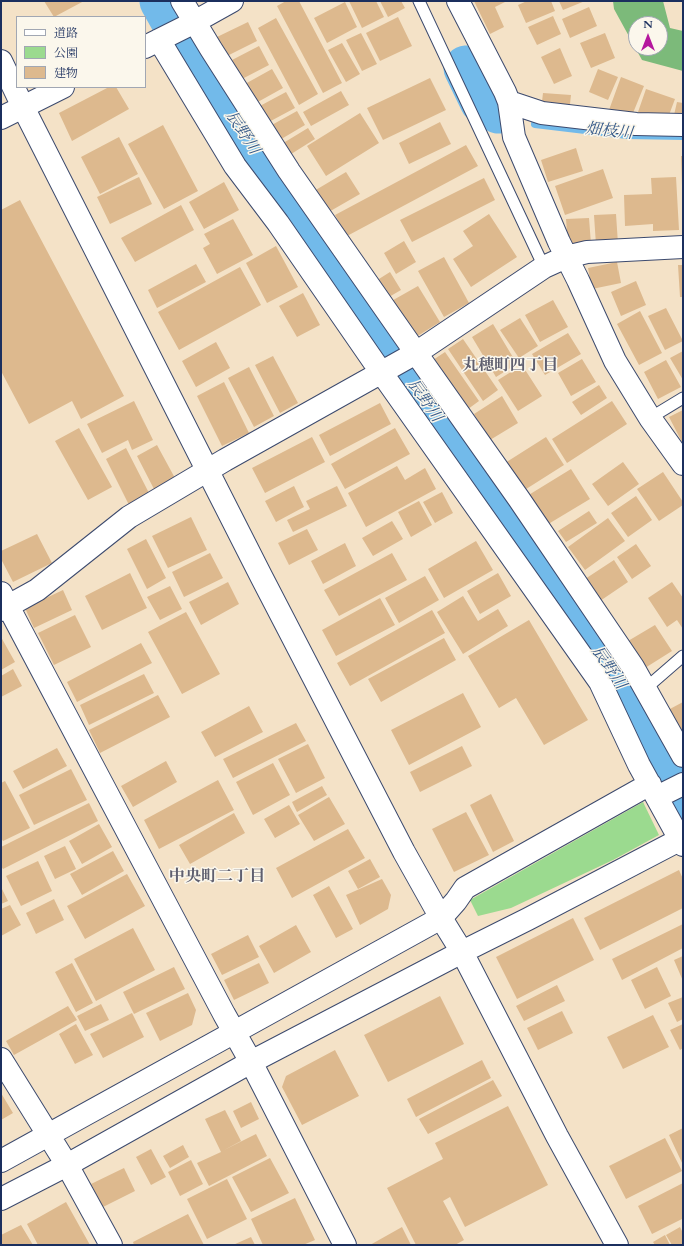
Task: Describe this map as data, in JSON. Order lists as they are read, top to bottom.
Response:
{
  "districts": ["丸穂町四丁目", "中央町二丁目"],
  "water": ["畑枝川", "辰野川"],
  "legend": ["道路", "公園", "建物"],
  "north": "top"
}
